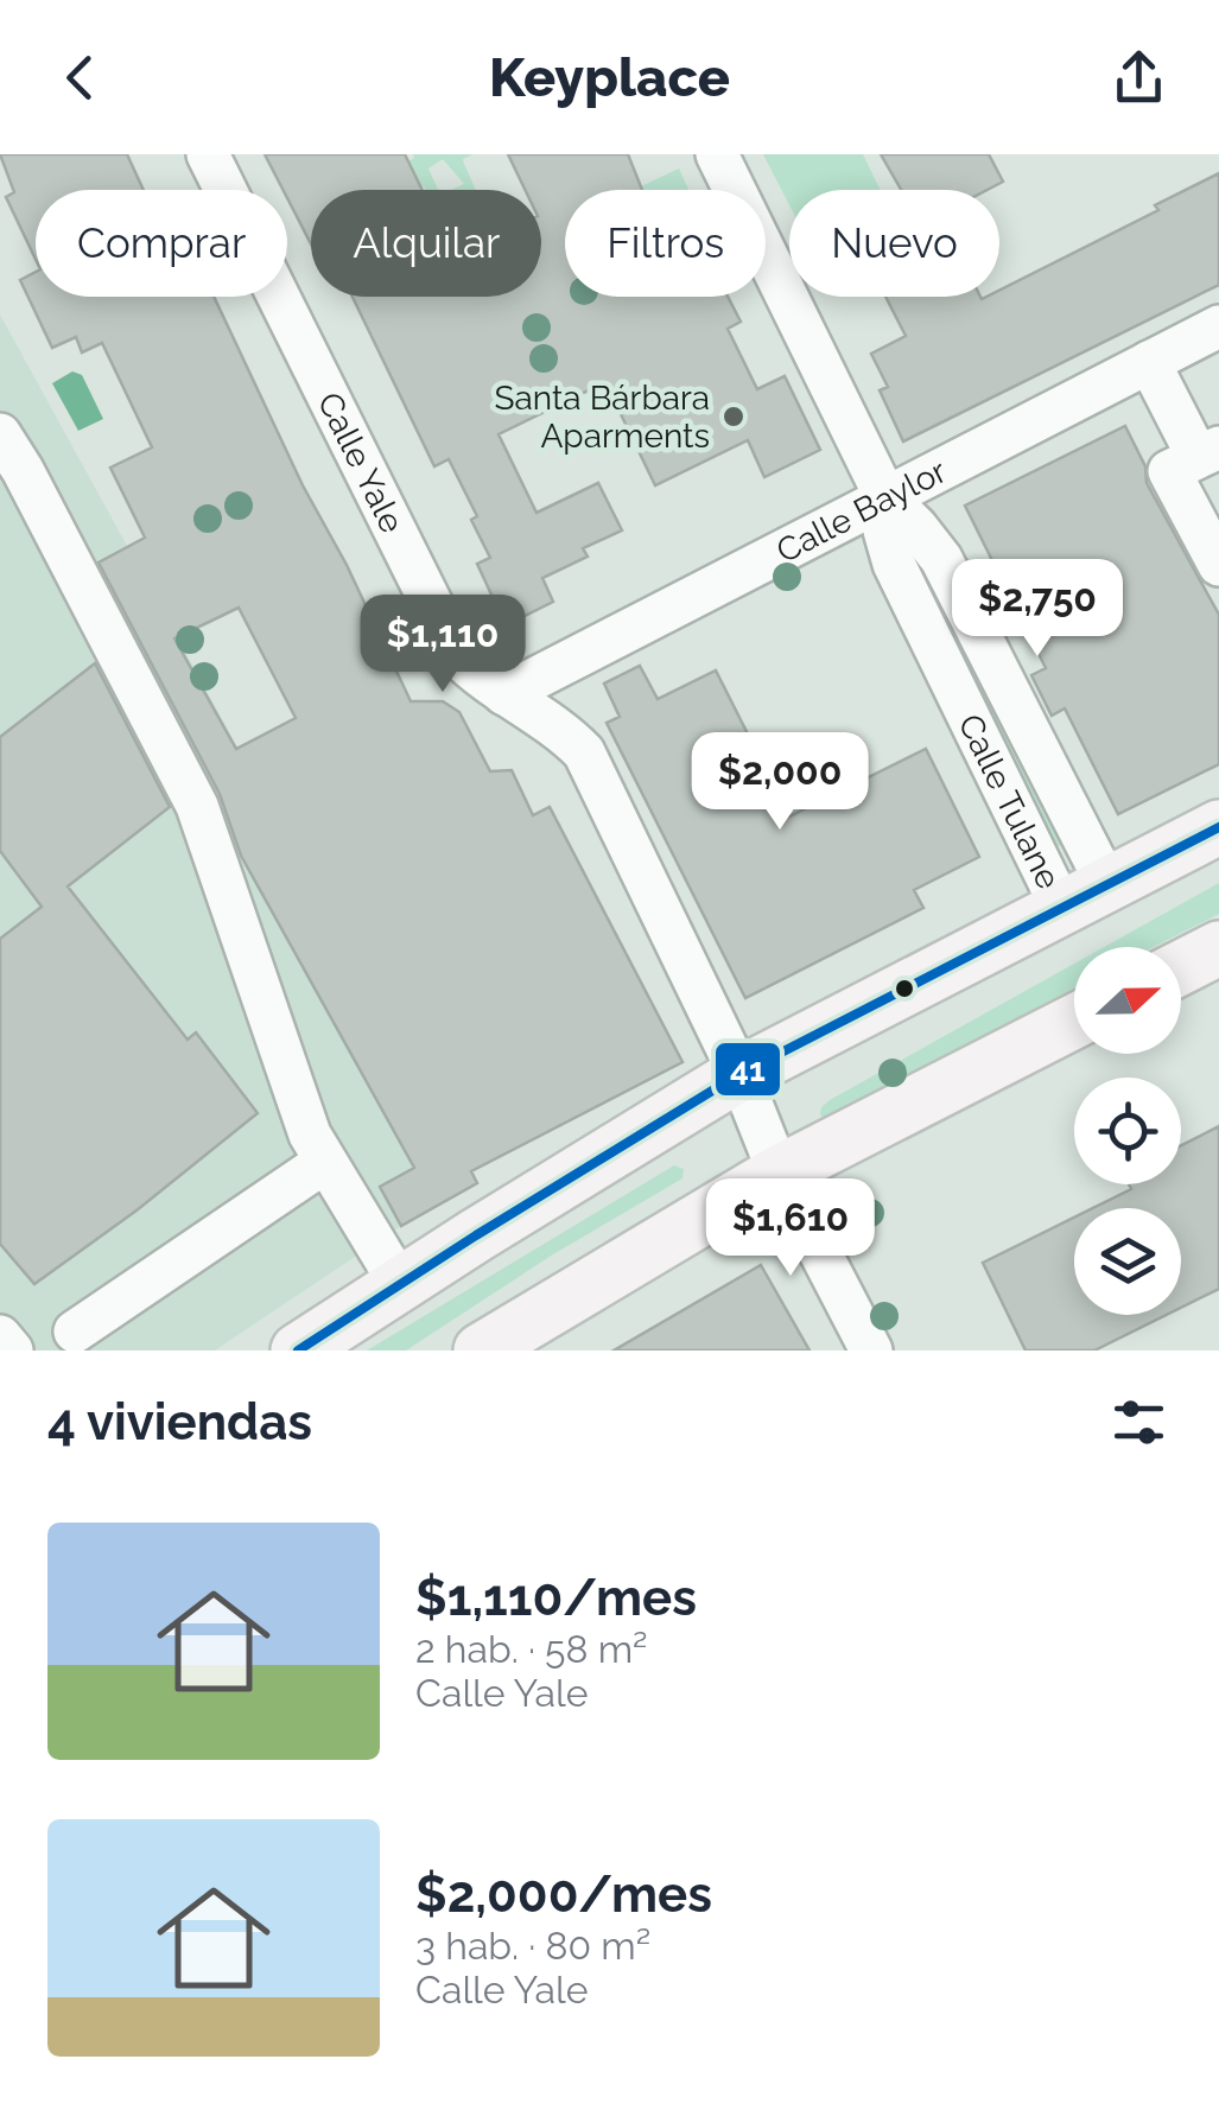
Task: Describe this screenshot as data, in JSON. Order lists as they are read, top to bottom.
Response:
{
  "streets": {
    "street": ["Calle Yale", "Calle Baylor", "Calle Tulane"]
  },
  "crossings": [
    ["Calle Yale", "Calle Baylor"],
    ["Calle Baylor", "Calle Tulane"]
  ],
  "places": ["Santa Bárbara Aparments"],
  "lines": ["transit line 41"],
  "north": "right",
  "page": {
    "header": "Keyplace",
    "chip": [
      "Comprar",
      "Alquilar",
      "Filtros",
      "Nuevo"
    ],
    "price": [
      "$2,750",
      "$1,110",
      "$2,000",
      "$1,610"
    ],
    "heading": "4 viviendas",
    "list": [
      {
        "name": "$1,110/mes",
        "note": "2 hab. · 58 m² · Calle Yale"
      },
      {
        "name": "$2,000/mes",
        "note": "3 hab. · 80 m² · Calle Yale"
      }
    ]
  }
}
